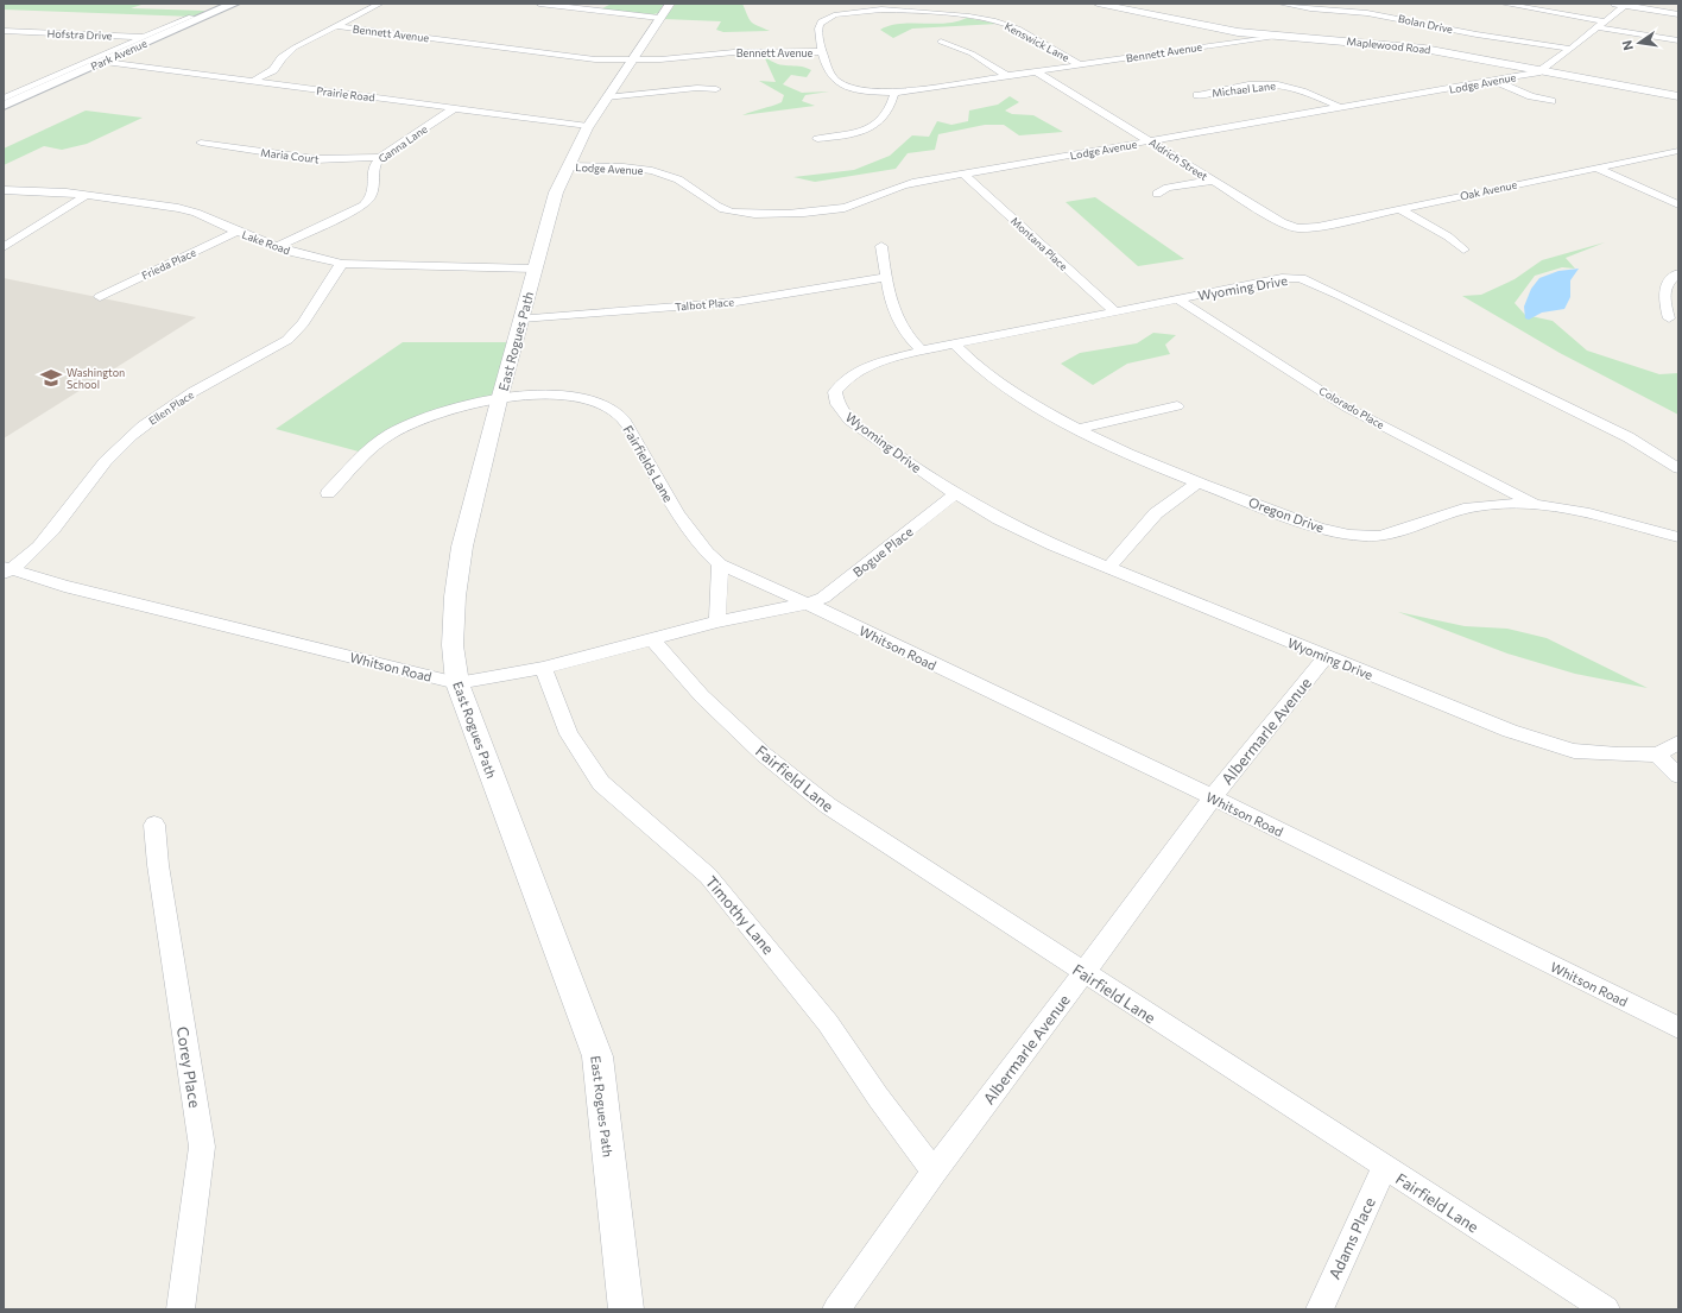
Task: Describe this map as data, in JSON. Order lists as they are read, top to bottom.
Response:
{
  "streets": {
    "main road": ["Park Avenue"],
    "street": [
      "Bolan Drive",
      "Bennett Avenue",
      "Hofstra Drive",
      "Kenswick Lane",
      "Maplewood Road",
      "Lodge Avenue",
      "Michael Lane",
      "Prairie Road",
      "Ganna Lane",
      "Maria Court",
      "Aldrich Street",
      "Oak Avenue",
      "Lake Road",
      "Montana Place",
      "Frieda Place",
      "Wyoming Drive",
      "Talbot Place",
      "East Rogues Path",
      "Ellen Place",
      "Colorado Place",
      "Fairfields Lane",
      "Oregon Drive",
      "Bogue Place",
      "Whitson Road",
      "Albermarle Avenue",
      "Fairfield Lane",
      "Timothy Lane",
      "Corey Place",
      "Adams Place"
    ]
  },
  "crossings": [
    ["Bolan Drive", "Lodge Avenue"],
    ["Bennett Avenue", "Kenswick Lane"],
    ["Bennett Avenue", "Maplewood Road"],
    ["Bennett Avenue", "Aldrich Street"],
    ["Bennett Avenue", "East Rogues Path"],
    ["Hofstra Drive", "Park Avenue"],
    ["Maplewood Road", "Lodge Avenue"],
    ["Park Avenue", "Prairie Road"],
    ["Lodge Avenue", "Michael Lane"],
    ["Lodge Avenue", "Aldrich Street"],
    ["Lodge Avenue", "Montana Place"],
    ["Lodge Avenue", "East Rogues Path"],
    ["Prairie Road", "Ganna Lane"],
    ["Prairie Road", "East Rogues Path"],
    ["Ganna Lane", "Maria Court"],
    ["Ganna Lane", "Lake Road"],
    ["Aldrich Street", "Oak Avenue"],
    ["Lake Road", "Frieda Place"],
    ["Lake Road", "East Rogues Path"],
    ["Lake Road", "Ellen Place"],
    ["Montana Place", "Wyoming Drive"],
    ["Wyoming Drive", "Colorado Place"],
    ["Wyoming Drive", "Oregon Drive"],
    ["Wyoming Drive", "Bogue Place"],
    ["Wyoming Drive", "Albermarle Avenue"],
    ["Talbot Place", "East Rogues Path"],
    ["East Rogues Path", "Fairfields Lane"],
    ["East Rogues Path", "Whitson Road"],
    ["Ellen Place", "Whitson Road"],
    ["Colorado Place", "Oregon Drive"],
    ["Fairfields Lane", "Whitson Road"],
    ["Bogue Place", "Whitson Road"],
    ["Whitson Road", "Albermarle Avenue"],
    ["Whitson Road", "Fairfield Lane"],
    ["Whitson Road", "Timothy Lane"],
    ["Albermarle Avenue", "Fairfield Lane"],
    ["Albermarle Avenue", "Timothy Lane"],
    ["Fairfield Lane", "Adams Place"]
  ],
  "places": {
    "school or university": ["Washington School"]
  },
  "north": "left"
}
